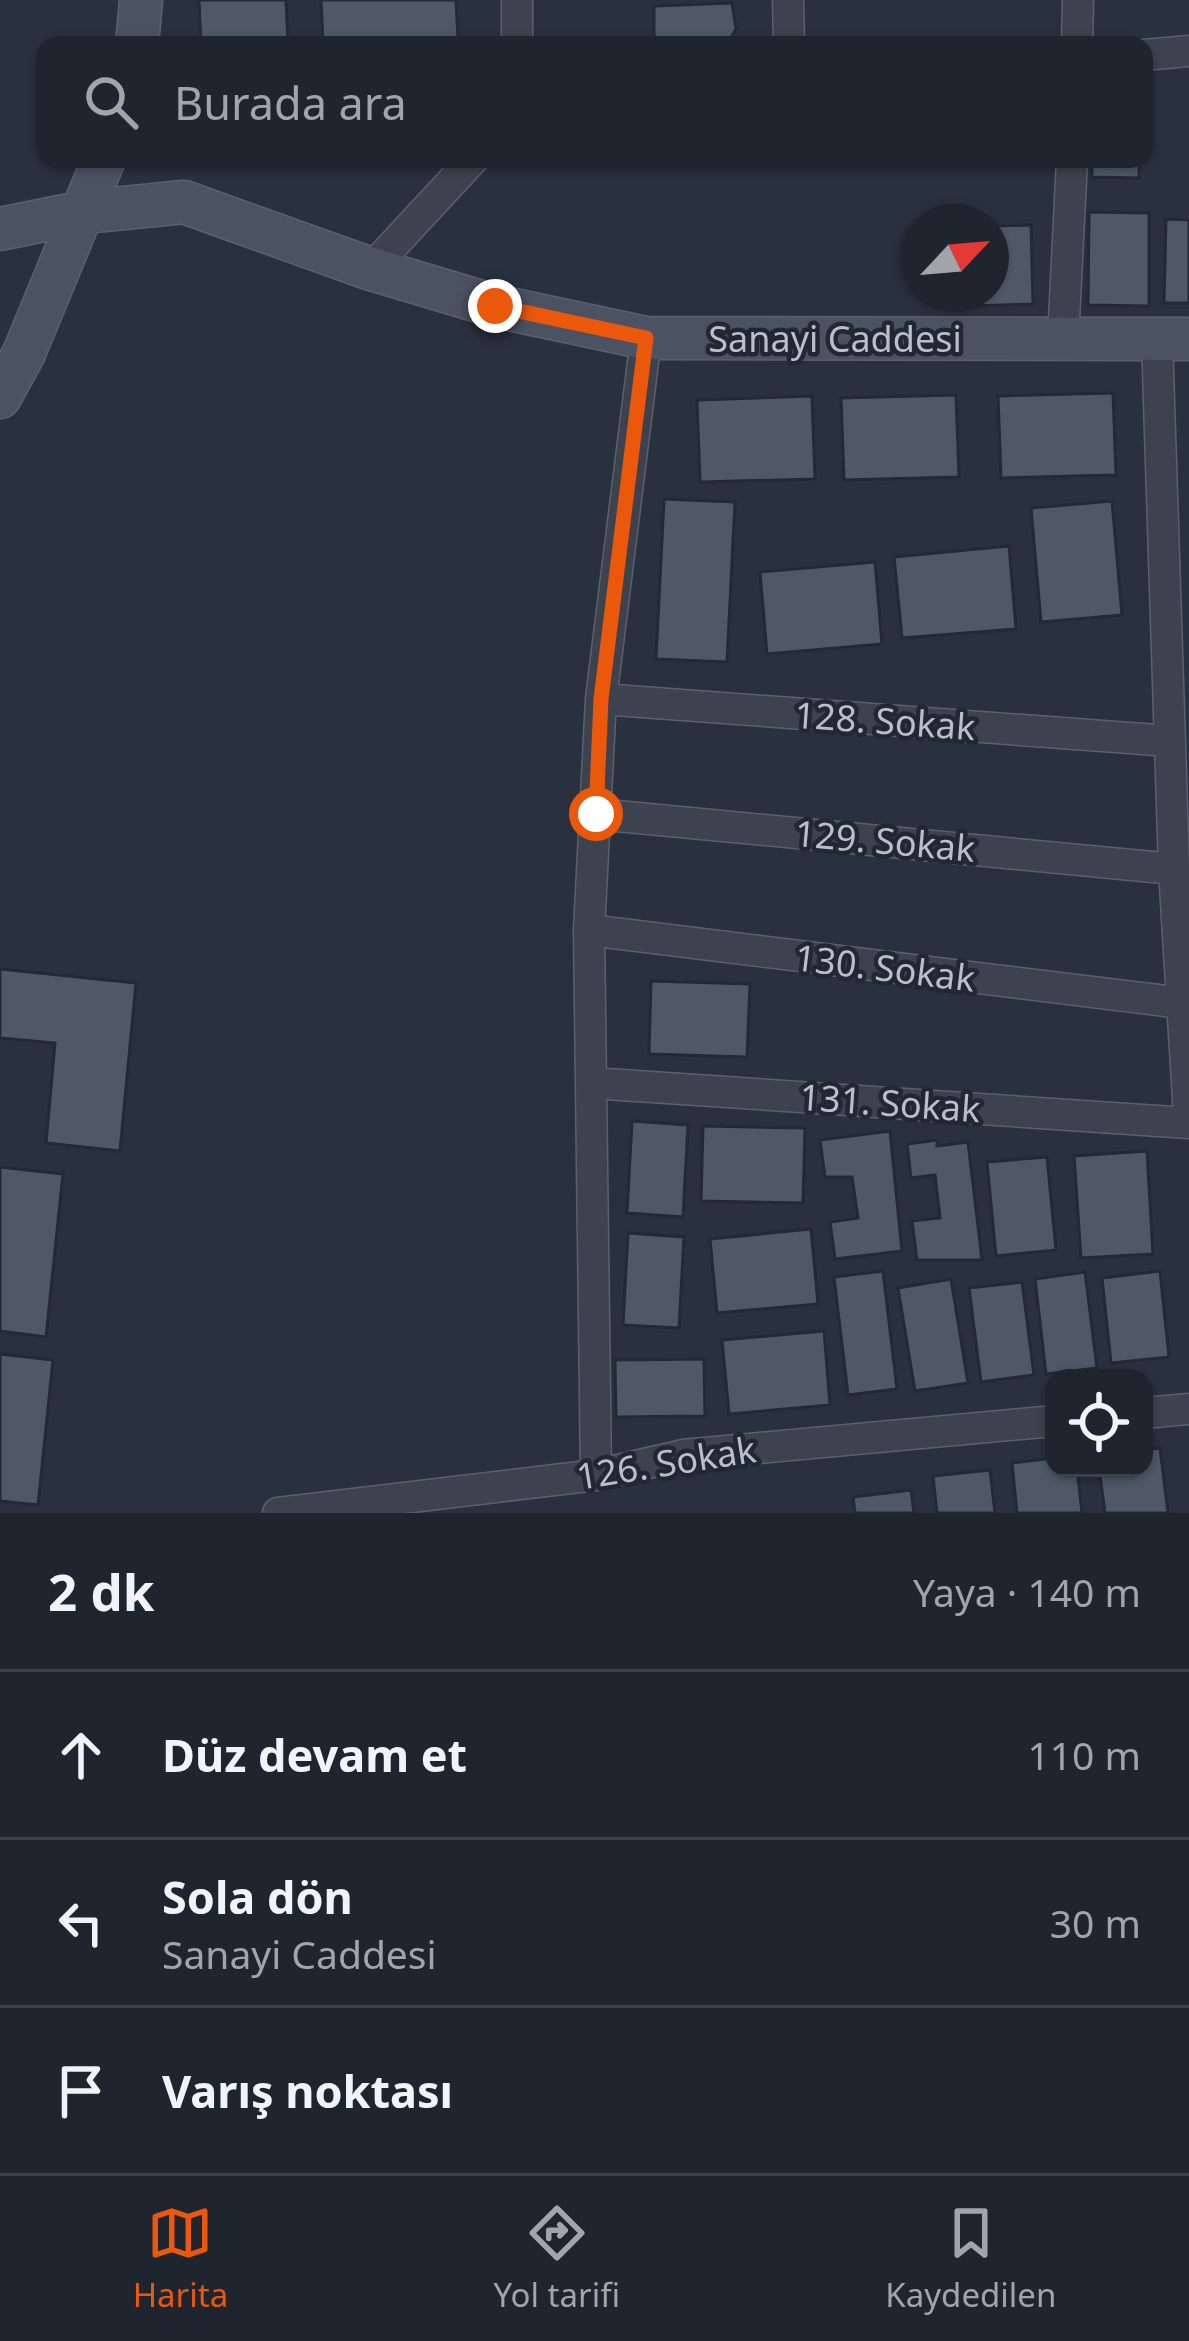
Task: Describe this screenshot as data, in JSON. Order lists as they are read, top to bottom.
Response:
{
  "streets": {
    "street": [
      "Sanayi Caddesi",
      "128. Sokak",
      "129. Sokak",
      "130. Sokak",
      "131. Sokak",
      "126. Sokak"
    ]
  },
  "north": "top right",
  "page": {
    "search": "Burada ara",
    "heading": ["2 dk", "Yaya · 140 m"],
    "list": [
      ["Düz devam et", "110 m"],
      ["Sola dön", "Sanayi Caddesi", "30 m"],
      "Varış noktası"
    ],
    "nav": ["Harita", "Yol tarifi", "Kaydedilen"]
  }
}
